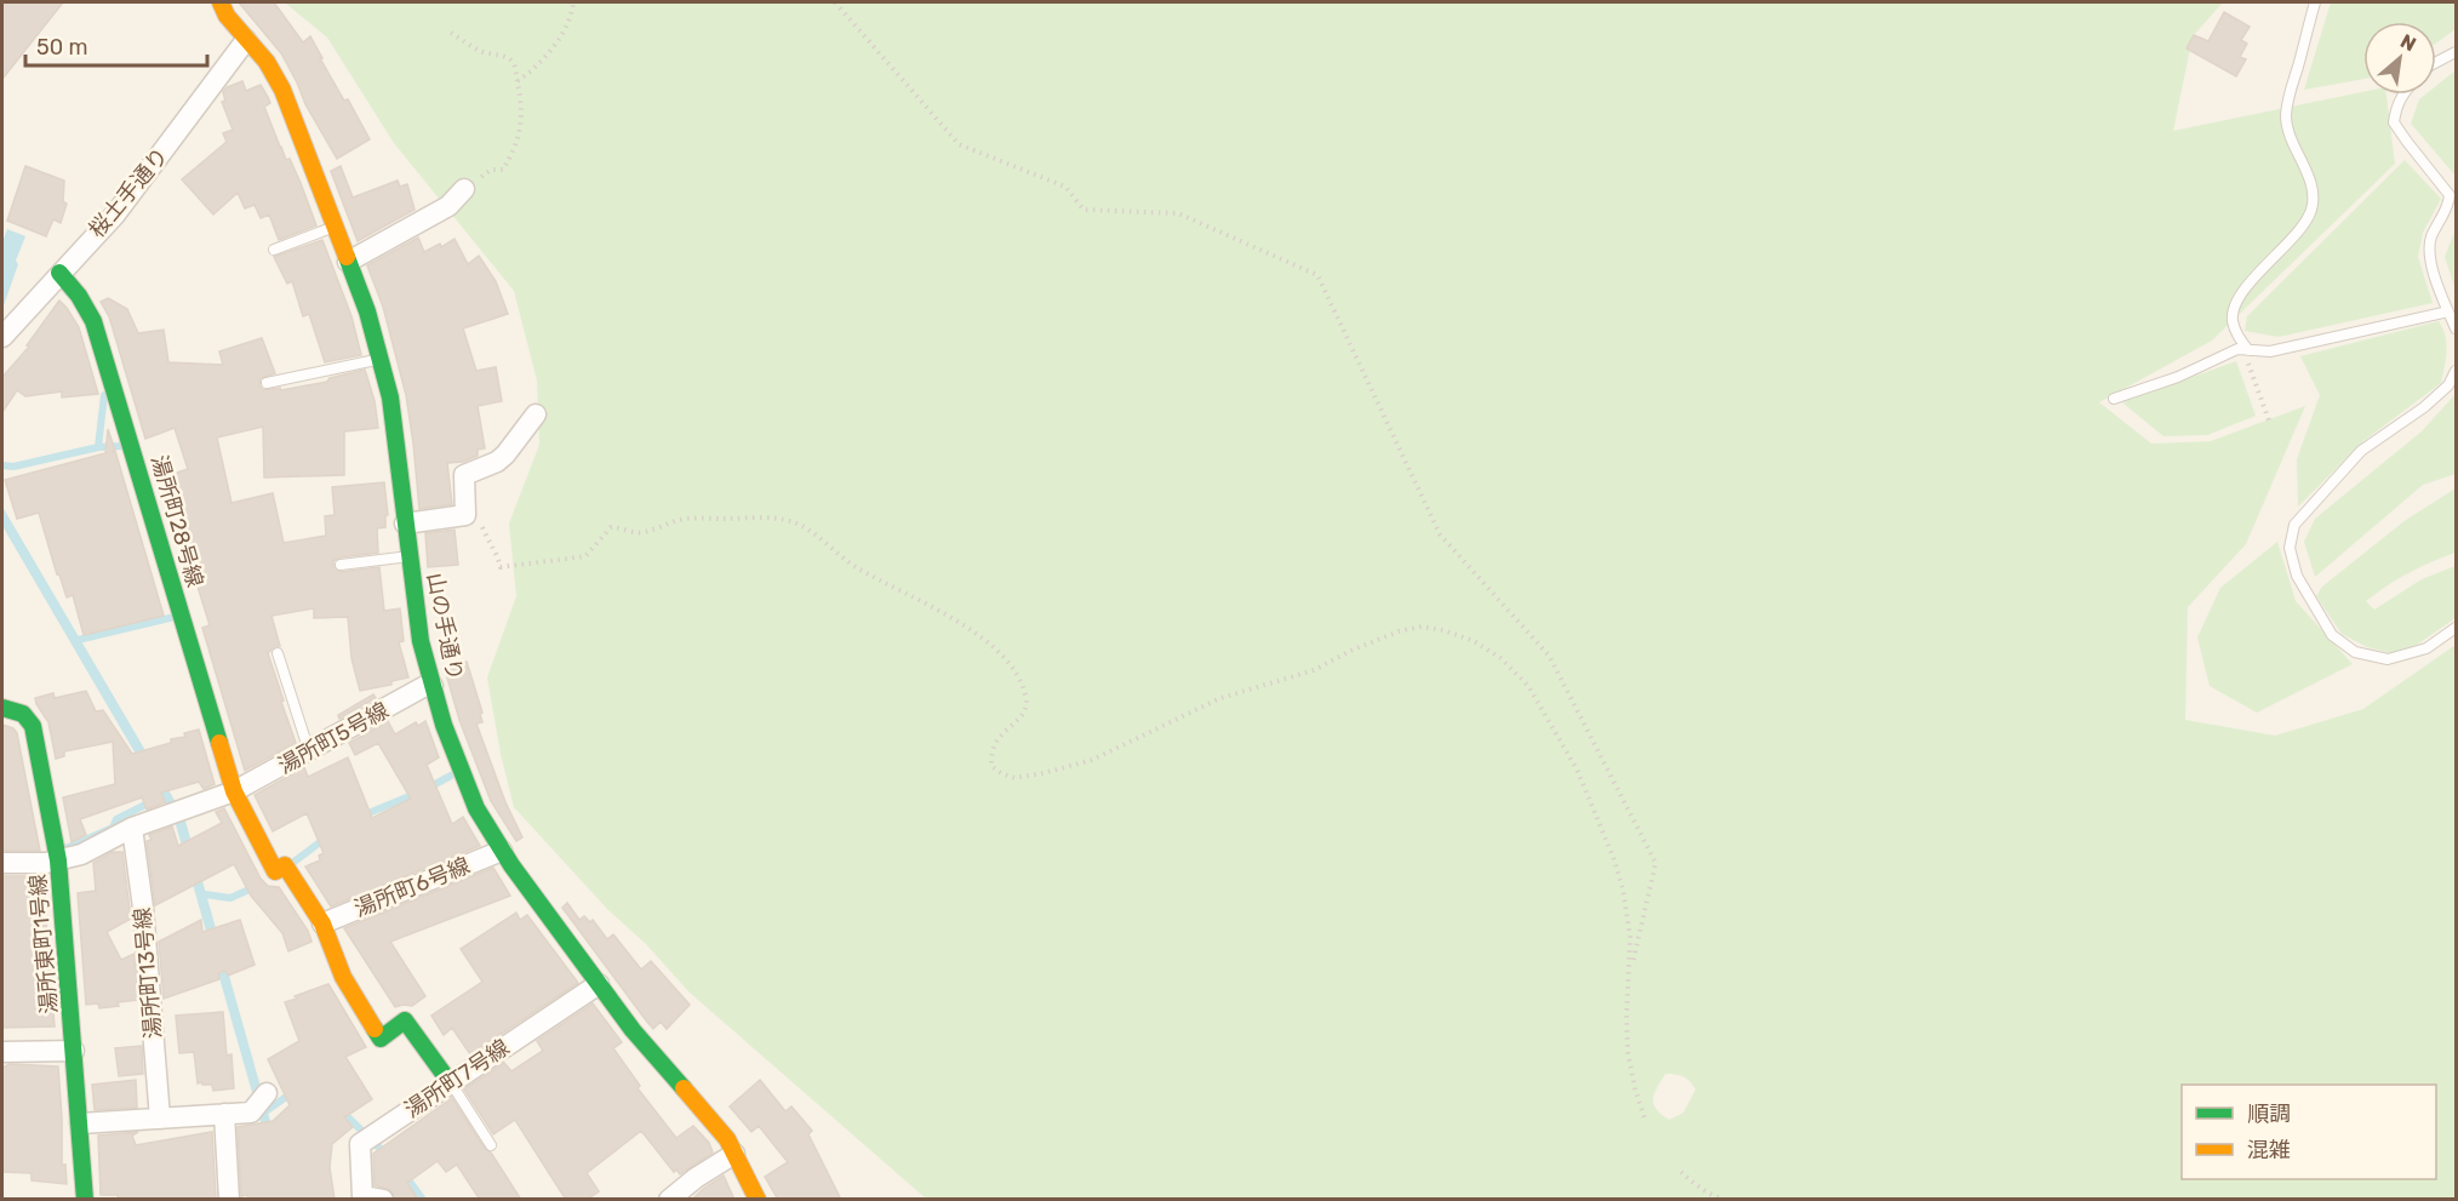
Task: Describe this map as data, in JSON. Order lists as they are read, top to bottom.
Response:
{
  "streets": {
    "street": [
      "桜土手通り",
      "湯所町28号線",
      "山の手通り",
      "湯所町5号線",
      "湯所町6号線",
      "湯所東町1号線",
      "湯所町13号線",
      "湯所町7号線"
    ]
  },
  "crossings": [
    ["桜土手通り", "湯所町28号線"],
    ["桜土手通り", "山の手通り"],
    ["湯所町28号線", "湯所町5号線"],
    ["湯所町28号線", "湯所町6号線"],
    ["山の手通り", "湯所町5号線"],
    ["山の手通り", "湯所町6号線"],
    ["山の手通り", "湯所町7号線"],
    ["湯所町5号線", "湯所東町1号線"],
    ["湯所町5号線", "湯所町13号線"]
  ],
  "legend": ["順調", "混雑"],
  "scale_bar": "50 m",
  "north": "top right"
}
